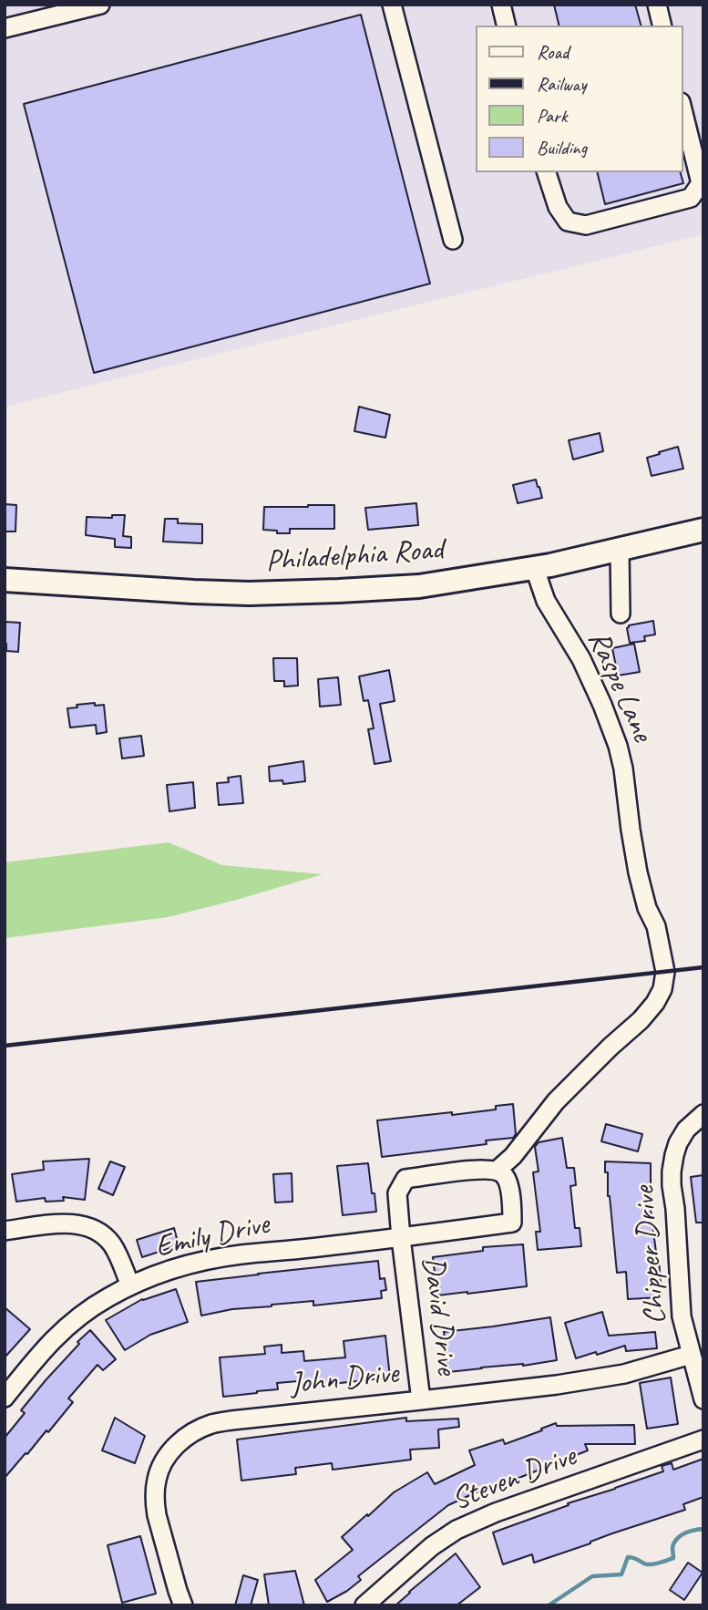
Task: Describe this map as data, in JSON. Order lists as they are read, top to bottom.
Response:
{
  "streets": {
    "main road": ["Philadelphia Road"],
    "street": [
      "Raspe Lane",
      "Emily Drive",
      "Chipper Drive",
      "David Drive",
      "John Drive",
      "Steven Drive"
    ]
  },
  "crossings": [
    ["Philadelphia Road", "Raspe Lane"],
    ["Raspe Lane", "David Drive"],
    ["Emily Drive", "David Drive"],
    ["Chipper Drive", "John Drive"],
    ["David Drive", "John Drive"]
  ],
  "legend": [
    "Road",
    "Railway",
    "Park",
    "Building"
  ]
}
